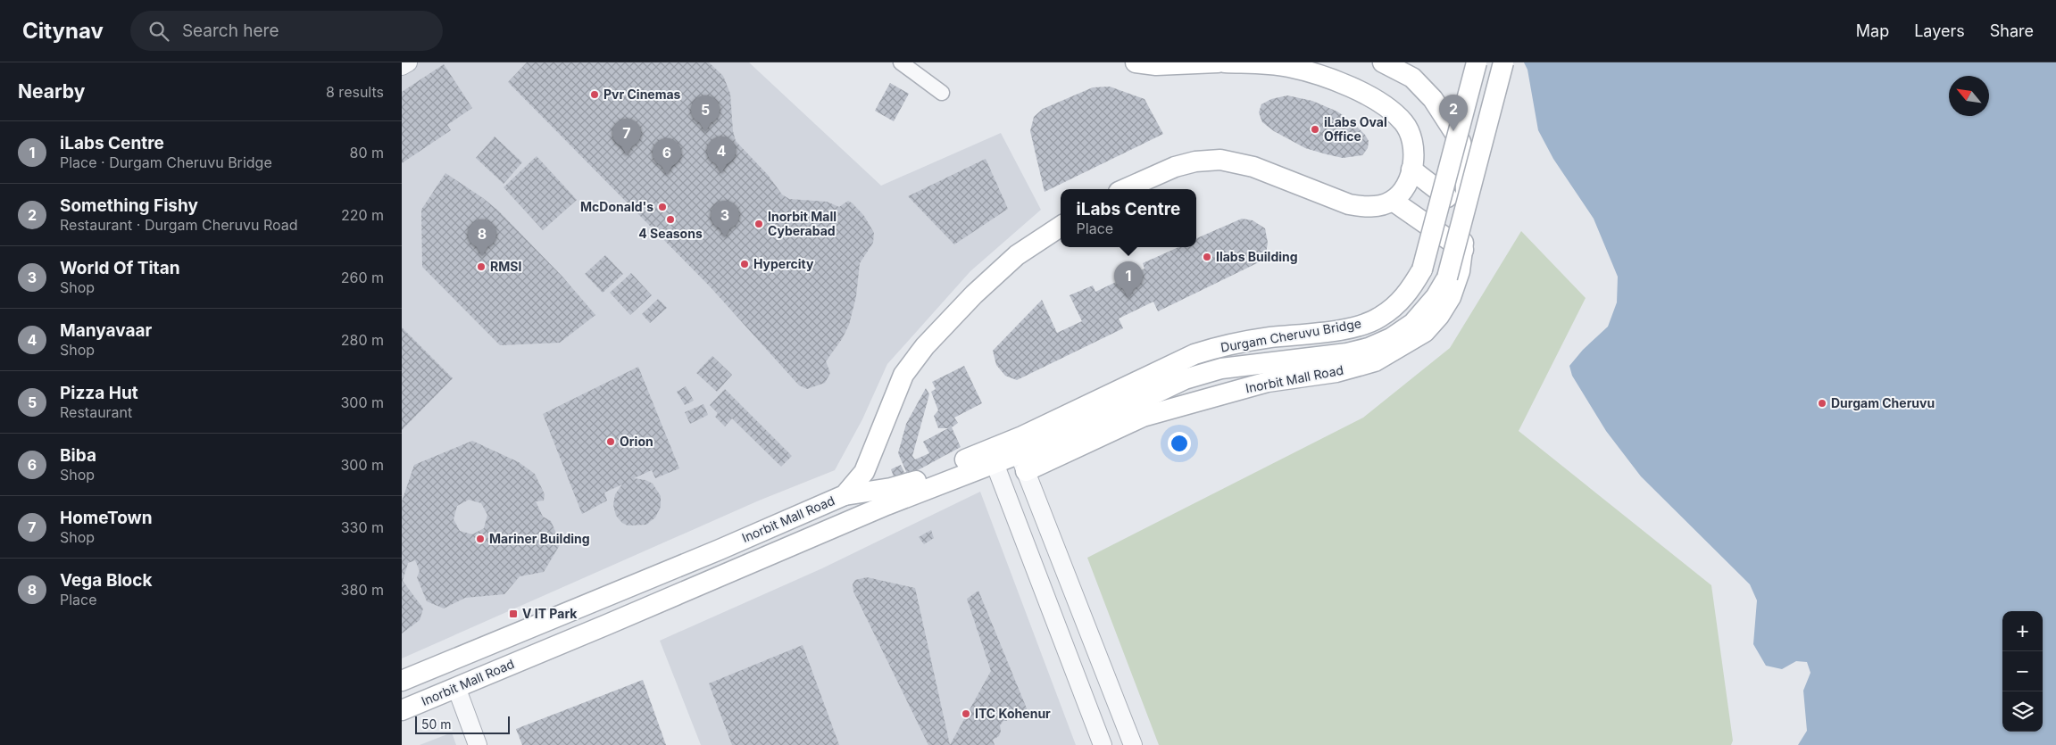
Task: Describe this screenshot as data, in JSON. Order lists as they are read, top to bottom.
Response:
{
  "streets": {
    "main road": ["Durgam Cheruvu Bridge", "Inorbit Mall Road"]
  },
  "crossings": [
    ["Durgam Cheruvu Bridge", "Inorbit Mall Road"]
  ],
  "places": {
    "other": [
      "Pvr Cinemas",
      "iLabs Oval Office",
      "McDonald's",
      "4 Seasons",
      "Inorbit Mall Cyberabad",
      "Ilabs Building",
      "Hypercity",
      "RMSI",
      "Durgam Cheruvu",
      "Orion",
      "Mariner Building",
      "ITC Kohenur"
    ],
    "transit": ["V IT Park"]
  },
  "scale_bar": "50 m",
  "north": "top left",
  "page": {
    "header": "Citynav",
    "search": "Search here",
    "nav": ["Map", "Layers", "Share"],
    "heading": ["Nearby", "8 results"],
    "pins": [
      "2",
      "5",
      "7",
      "4",
      "6",
      "3",
      "8",
      "1"
    ],
    "list": [
      {
        "mark": "1",
        "name": "iLabs Centre",
        "note": "Place · Durgam Cheruvu Bridge",
        "value": "80 m"
      },
      {
        "mark": "2",
        "name": "Something Fishy",
        "note": "Restaurant · Durgam Cheruvu Road",
        "value": "220 m"
      },
      {
        "mark": "3",
        "name": "World Of Titan",
        "note": "Shop",
        "value": "260 m"
      },
      {
        "mark": "4",
        "name": "Manyavaar",
        "note": "Shop",
        "value": "280 m"
      },
      {
        "mark": "5",
        "name": "Pizza Hut",
        "note": "Restaurant",
        "value": "300 m"
      },
      {
        "mark": "6",
        "name": "Biba",
        "note": "Shop",
        "value": "300 m"
      },
      {
        "mark": "7",
        "name": "HomeTown",
        "note": "Shop",
        "value": "330 m"
      },
      {
        "mark": "8",
        "name": "Vega Block",
        "note": "Place",
        "value": "380 m"
      }
    ],
    "popup": ["iLabs Centre", "Place"],
    "map_buttons": ["+", "−"],
    "scale": "50 m"
  }
}
